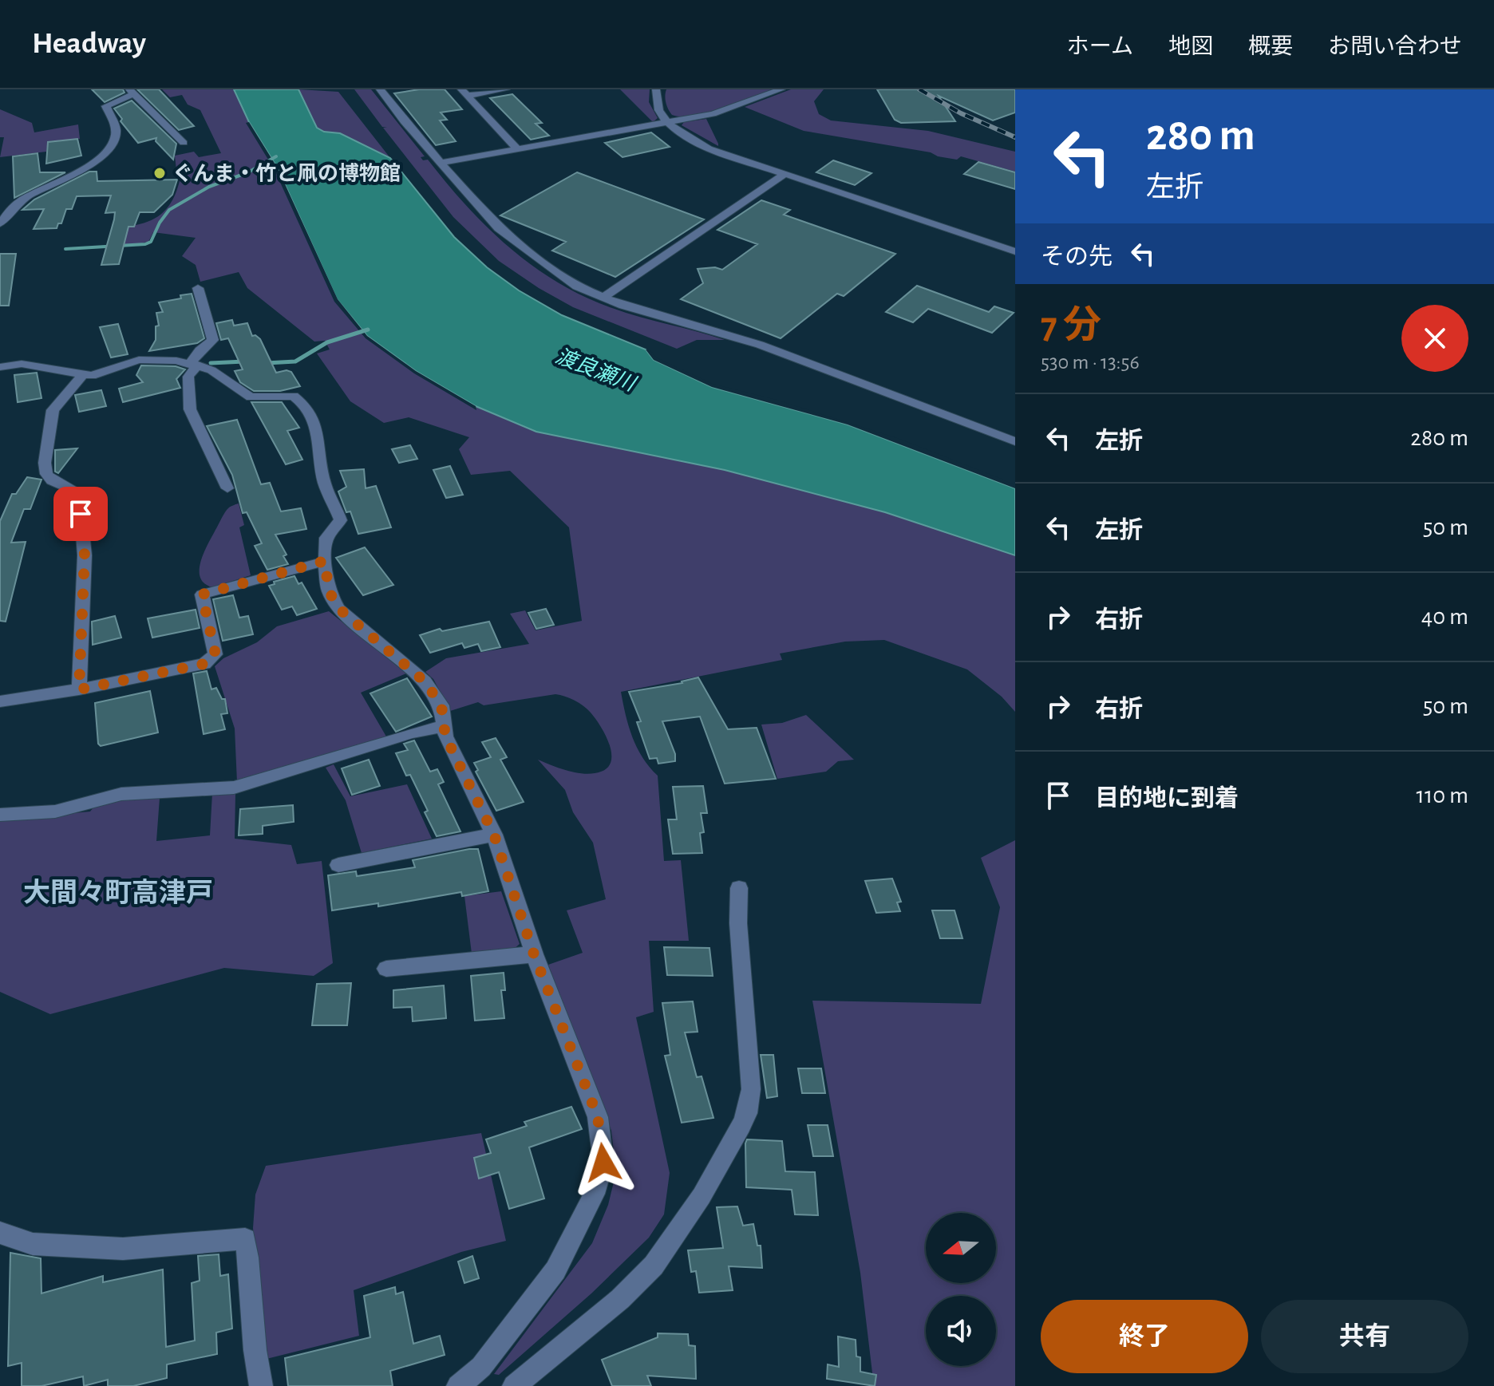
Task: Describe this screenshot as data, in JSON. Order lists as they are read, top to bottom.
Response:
{
  "districts": ["大間々町高津戸"],
  "water": ["渡良瀬川"],
  "places": ["ぐんま・竹と凧の博物館"],
  "north": "left",
  "page": {
    "header": "Headway",
    "nav": [
      "ホーム",
      "地図",
      "概要",
      "お問い合わせ"
    ],
    "turn": ["280 m", "左折"],
    "then": "その先",
    "heading": ["7 分", "530 m · 13:56"],
    "list": [
      {
        "name": "左折",
        "value": "280 m"
      },
      {
        "name": "左折",
        "value": "50 m"
      },
      {
        "name": "右折",
        "value": "40 m"
      },
      {
        "name": "右折",
        "value": "50 m"
      },
      {
        "name": "目的地に到着",
        "value": "110 m"
      }
    ],
    "buttons": ["終了", "共有"]
  }
}
